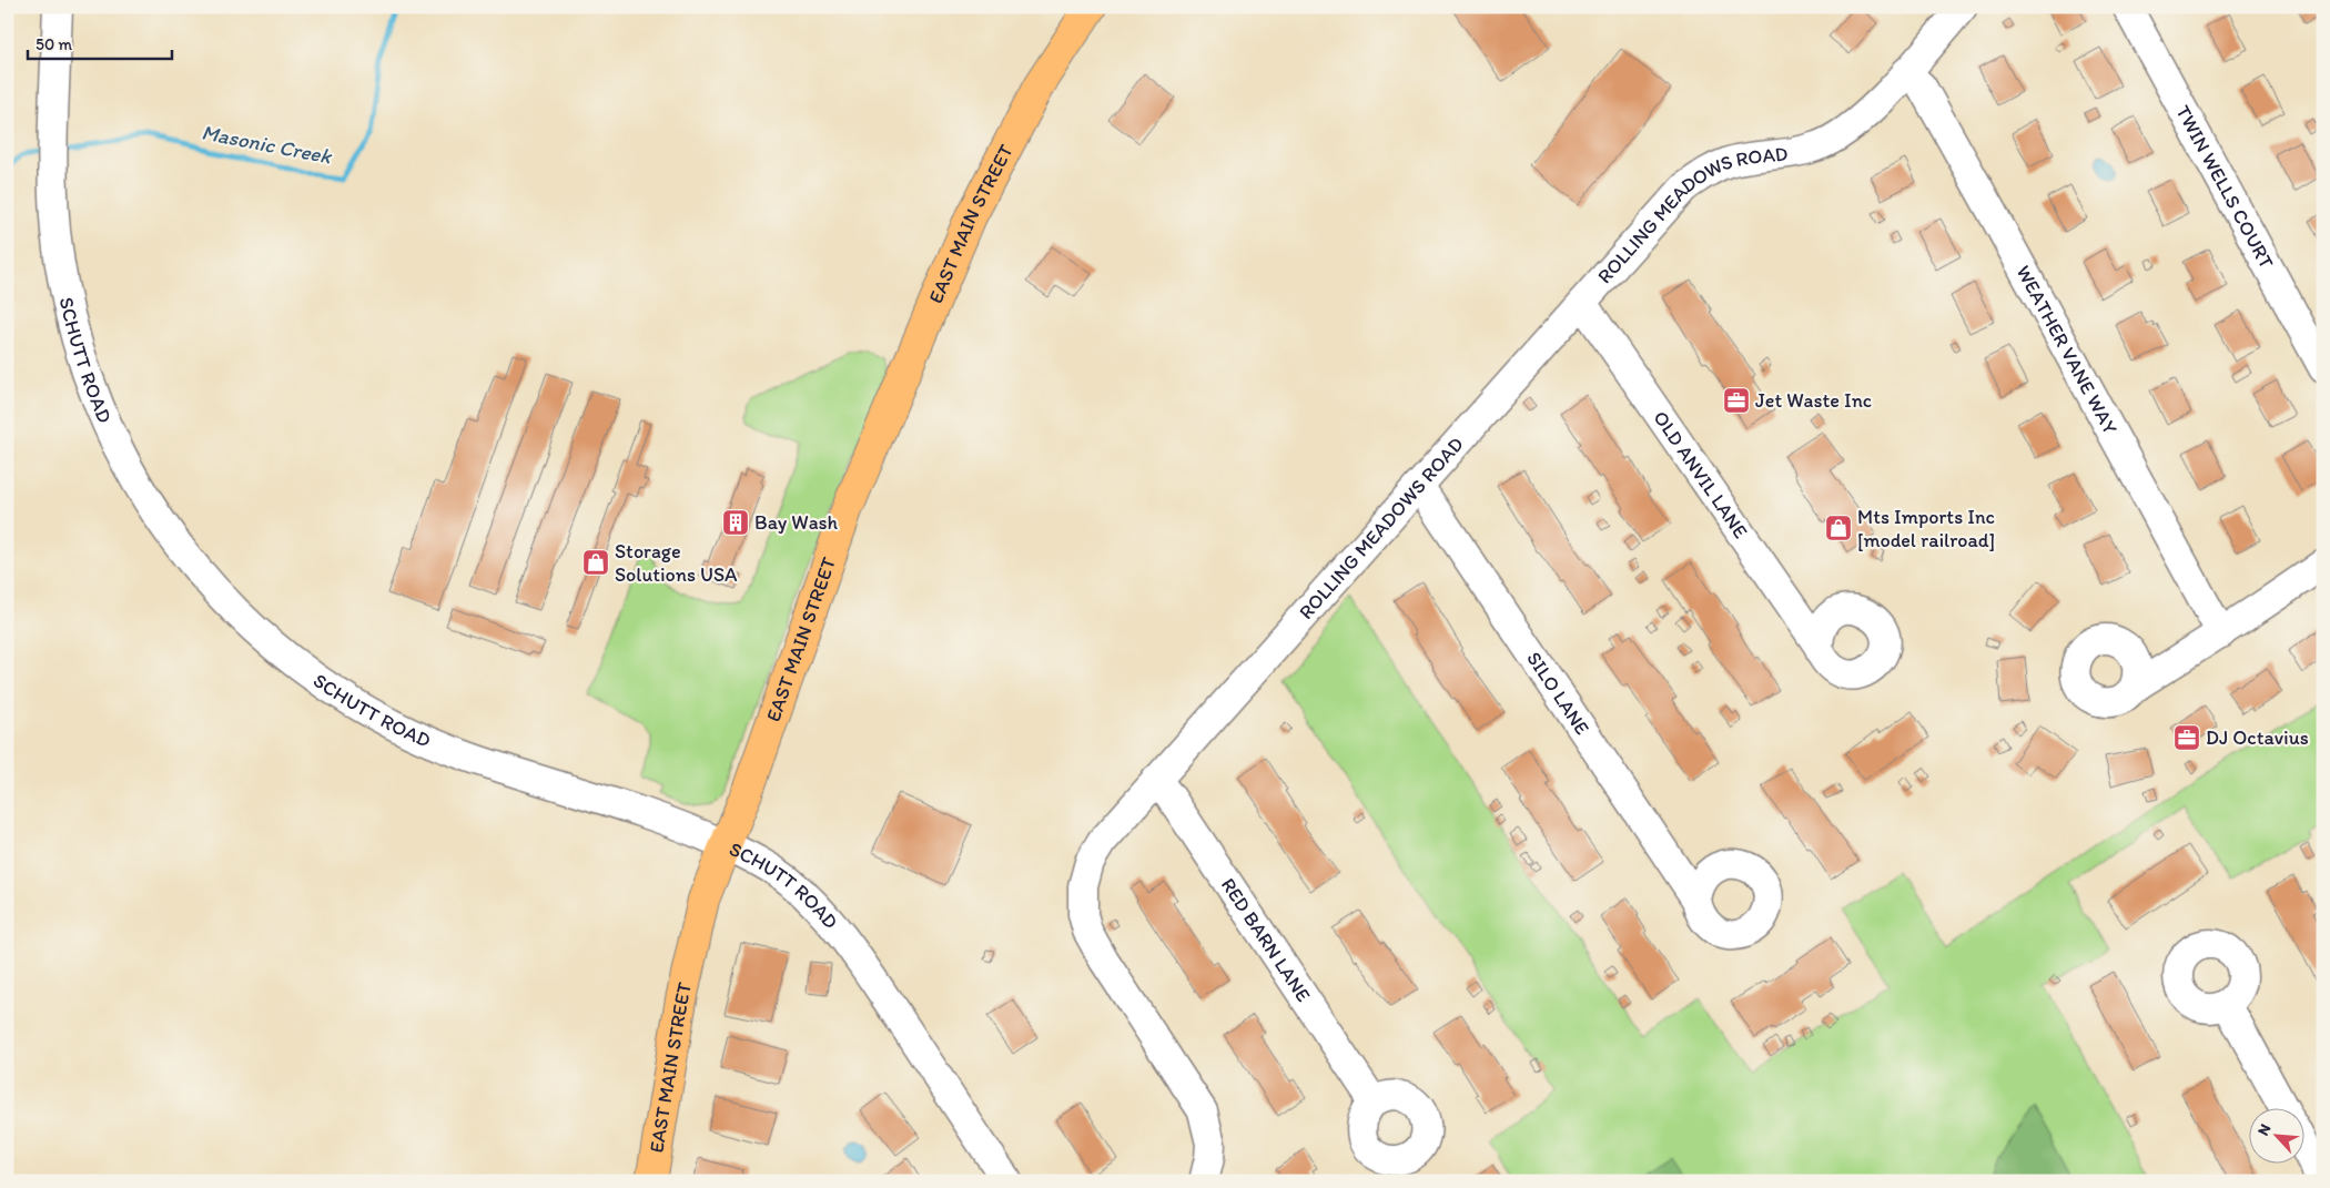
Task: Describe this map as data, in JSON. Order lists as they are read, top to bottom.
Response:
{
  "streets": {
    "main road": ["EAST MAIN STREET"],
    "street": [
      "TWIN WELLS COURT",
      "ROLLING MEADOWS ROAD",
      "WEATHER VANE WAY",
      "SCHUTT ROAD",
      "OLD ANVIL LANE",
      "SILO LANE",
      "RED BARN LANE"
    ]
  },
  "crossings": [
    ["ROLLING MEADOWS ROAD", "WEATHER VANE WAY"],
    ["ROLLING MEADOWS ROAD", "OLD ANVIL LANE"],
    ["ROLLING MEADOWS ROAD", "SILO LANE"],
    ["ROLLING MEADOWS ROAD", "RED BARN LANE"],
    ["EAST MAIN STREET", "SCHUTT ROAD"]
  ],
  "water": ["Masonic Creek"],
  "places": {
    "office": ["Jet Waste Inc", "DJ Octavius"],
    "building": ["Bay Wash"],
    "shop": ["Mts Imports Inc [model railroad]", "Storage Solutions USA"]
  },
  "scale_bar": "50 m",
  "north": "top left"
}
